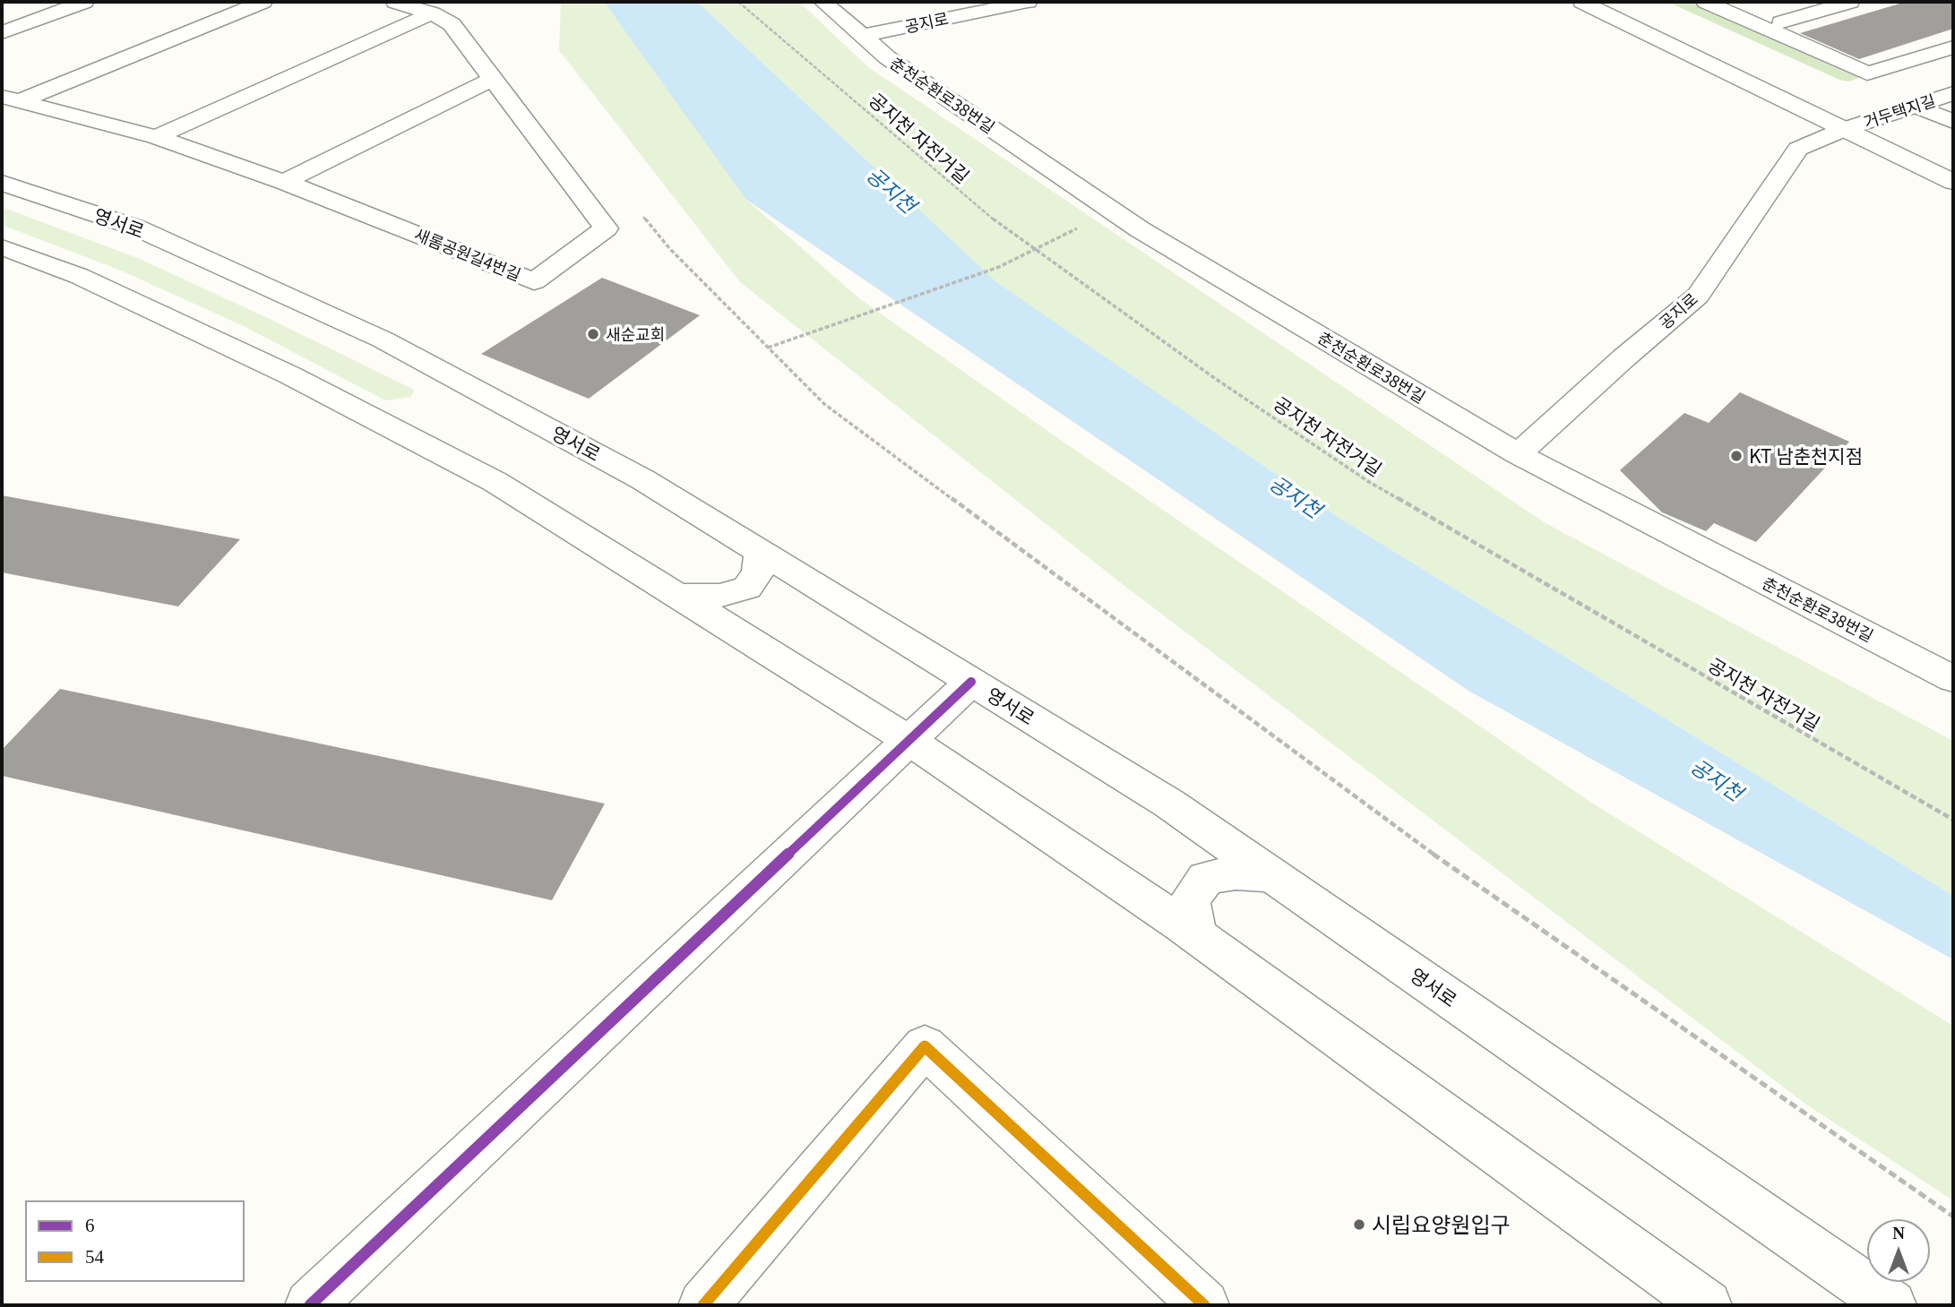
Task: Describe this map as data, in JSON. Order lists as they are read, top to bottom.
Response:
{
  "streets": {
    "street": [
      "공지로",
      "춘천순환로38번길",
      "거두택지길",
      "영서로",
      "새롬공원길4번길"
    ],
    "path": ["공지천 자전거길"]
  },
  "crossings": [
    ["공지로", "춘천순환로38번길"],
    ["공지로", "거두택지길"]
  ],
  "water": ["공지천"],
  "places": ["새순교회", "KT 남춘천지점", "시립요양원입구"],
  "lines": ["transit line 6", "transit line 54"],
  "legend": ["6", "54"],
  "north": "top"
}
